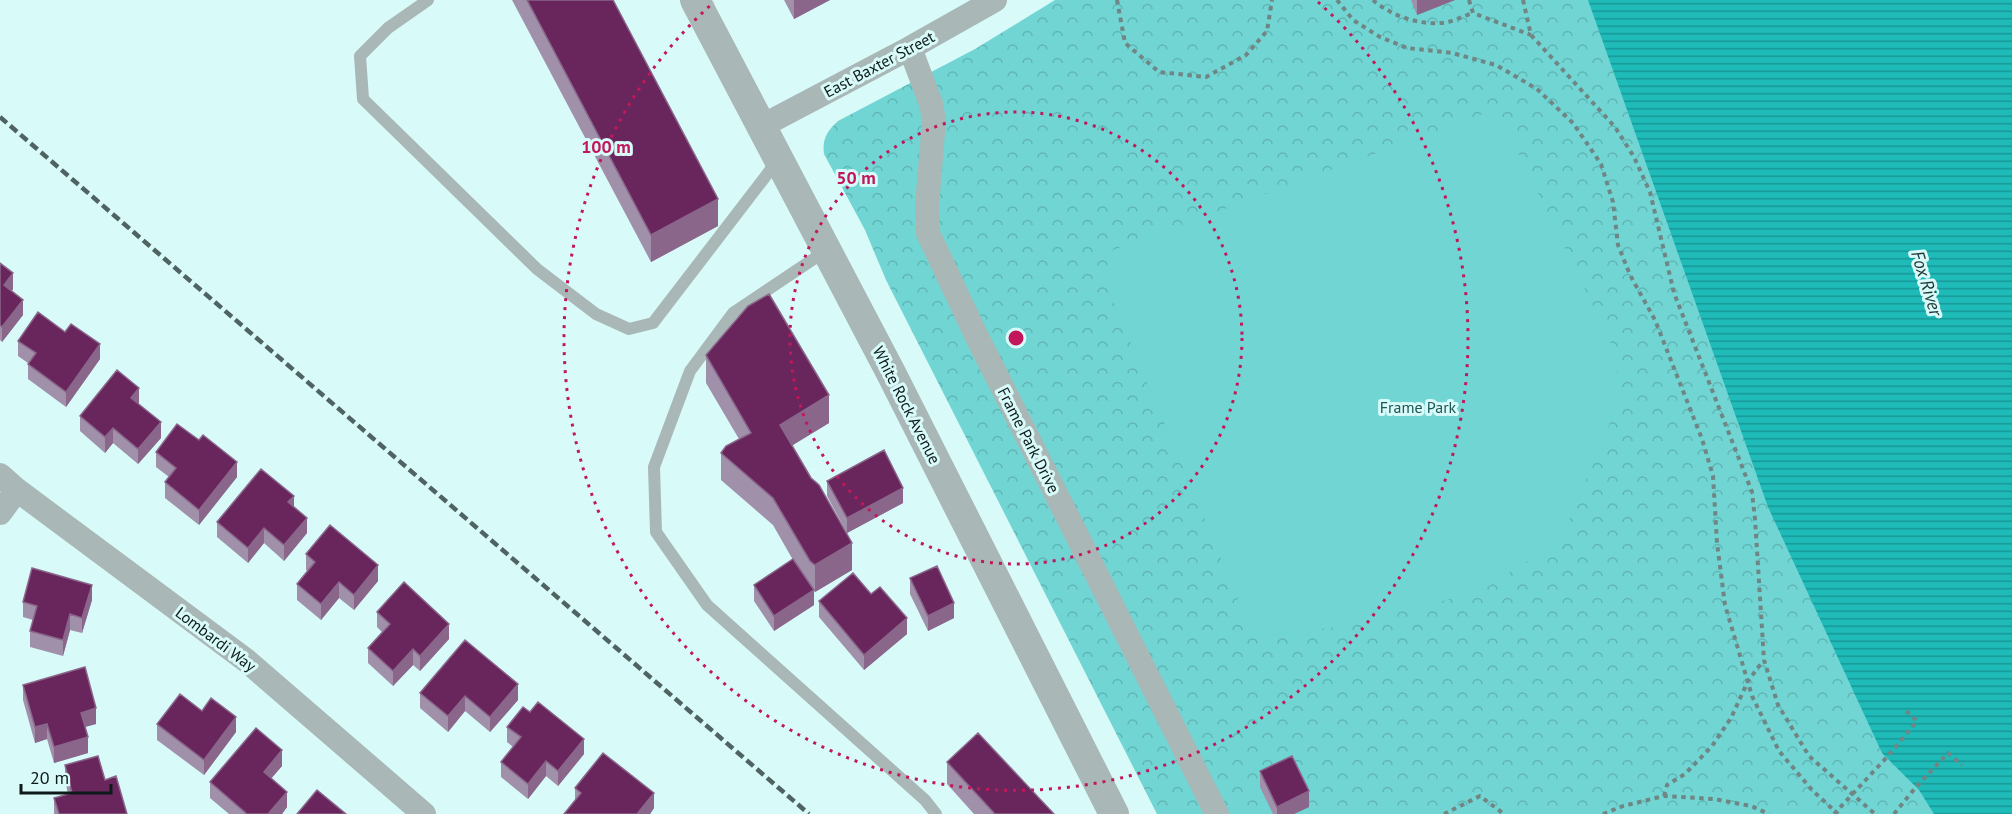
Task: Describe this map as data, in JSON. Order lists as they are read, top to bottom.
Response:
{
  "streets": {
    "street": [
      "East Baxter Street",
      "White Rock Avenue",
      "Frame Park Drive",
      "Lombardi Way"
    ]
  },
  "crossings": [
    ["East Baxter Street", "White Rock Avenue"],
    ["East Baxter Street", "Frame Park Drive"]
  ],
  "water": ["Fox River"],
  "parks": ["Frame Park"],
  "scale_bar": "20 m",
  "rings": ["100 m", "50 m"]
}
